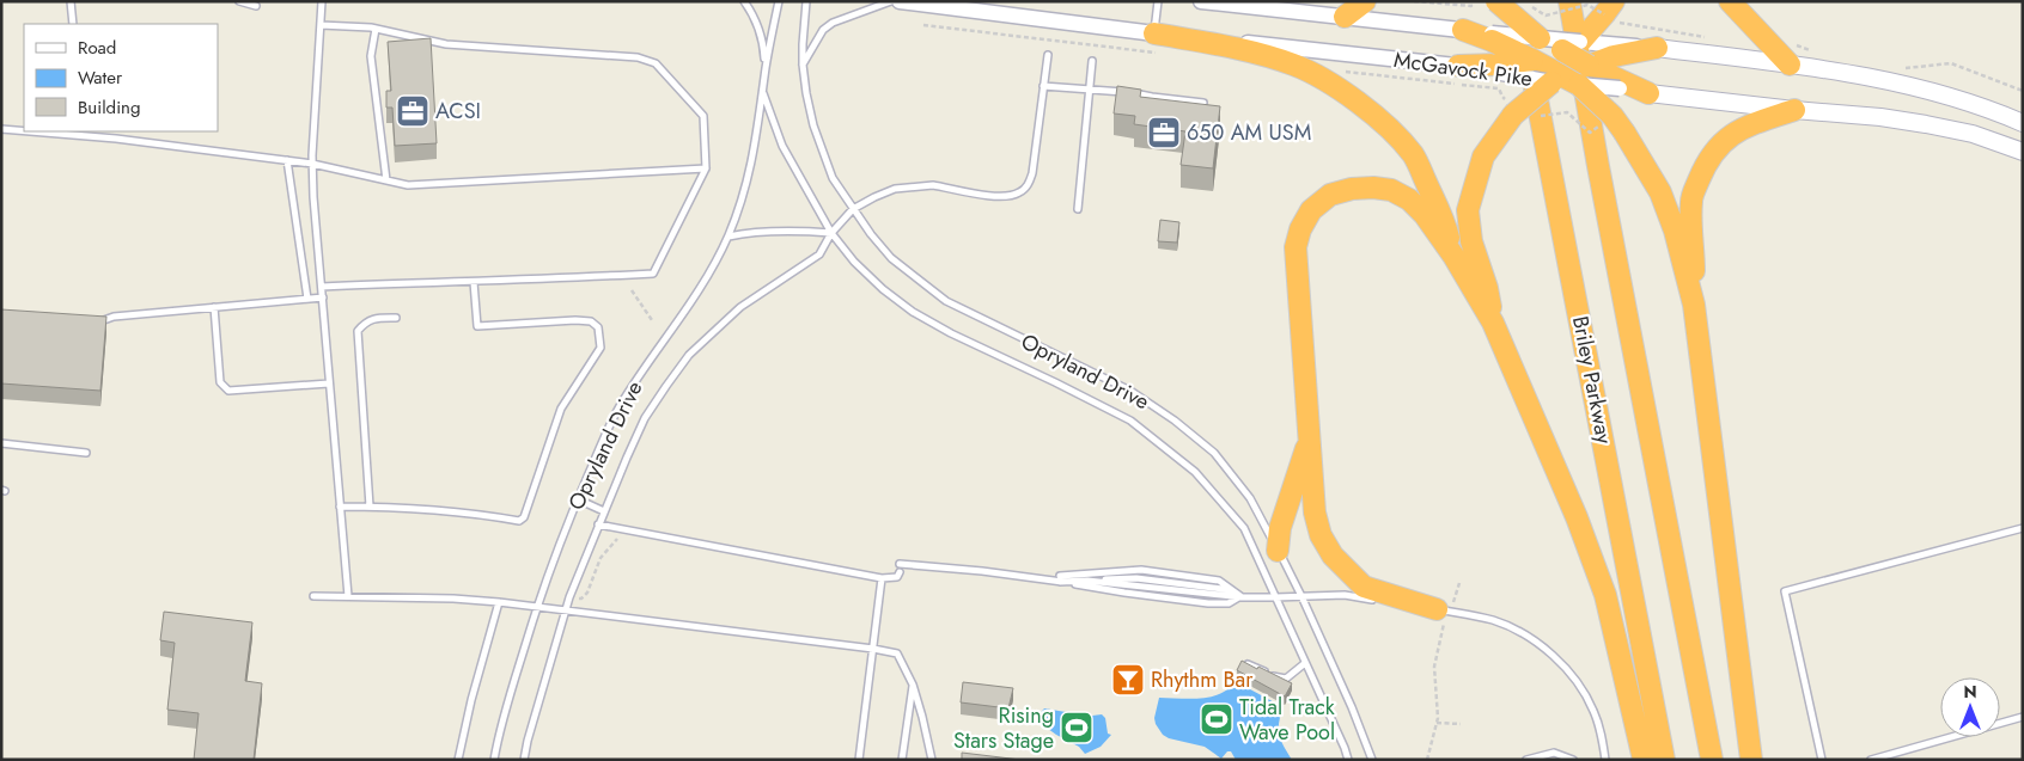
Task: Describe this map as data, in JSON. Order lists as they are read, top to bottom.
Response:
{
  "streets": {
    "highway": ["Briley Parkway"],
    "street": ["McGavock Pike"],
    "lane": ["Opryland Drive"]
  },
  "places": {
    "office": ["ACSI", "650 AM USM"],
    "bar": ["Rhythm Bar"],
    "sports": ["Tidal Track Wave Pool", "Rising Stars Stage"]
  },
  "legend": ["Road", "Water", "Building"],
  "north": "top"
}
